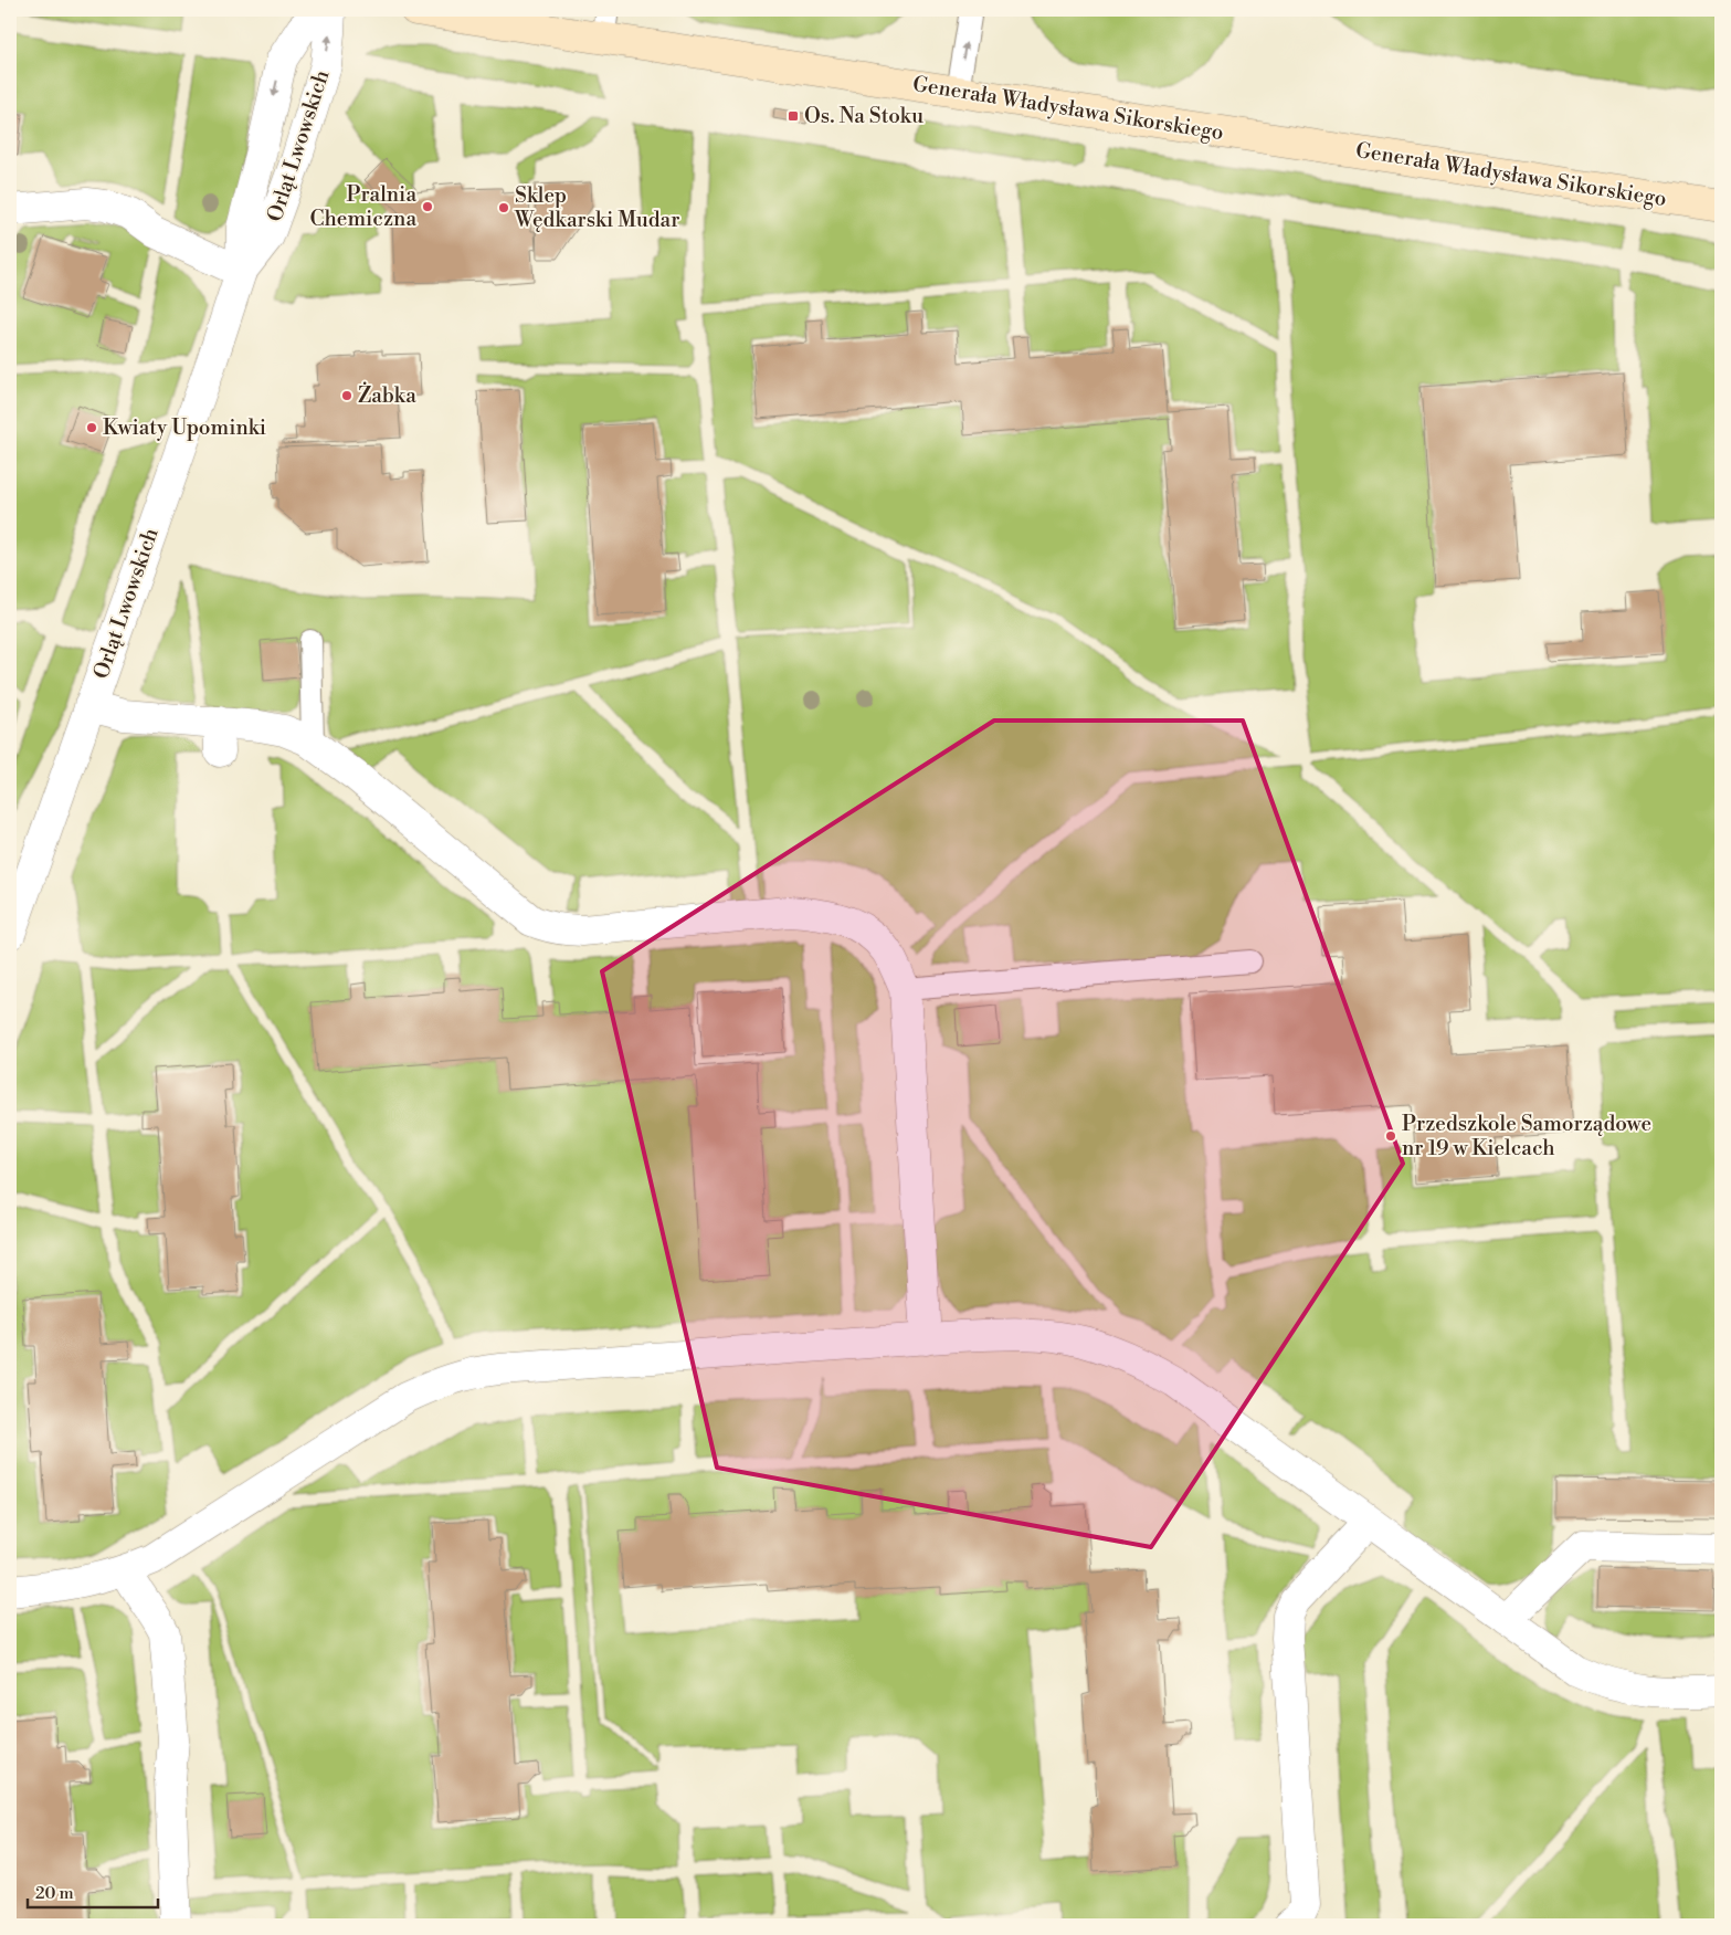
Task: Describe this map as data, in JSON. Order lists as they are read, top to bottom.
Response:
{
  "streets": {
    "street": ["Generała Władysława Sikorskiego", "Orląt Lwowskich"]
  },
  "places": {
    "transit": ["Os. Na Stoku"],
    "other": [
      "Pralnia Chemiczna",
      "Sklep Wędkarski Mudar",
      "Żabka",
      "Kwiaty Upominki",
      "Przedszkole Samorządowe nr 19 w Kielcach"
    ]
  },
  "scale_bar": "20 m"
}
